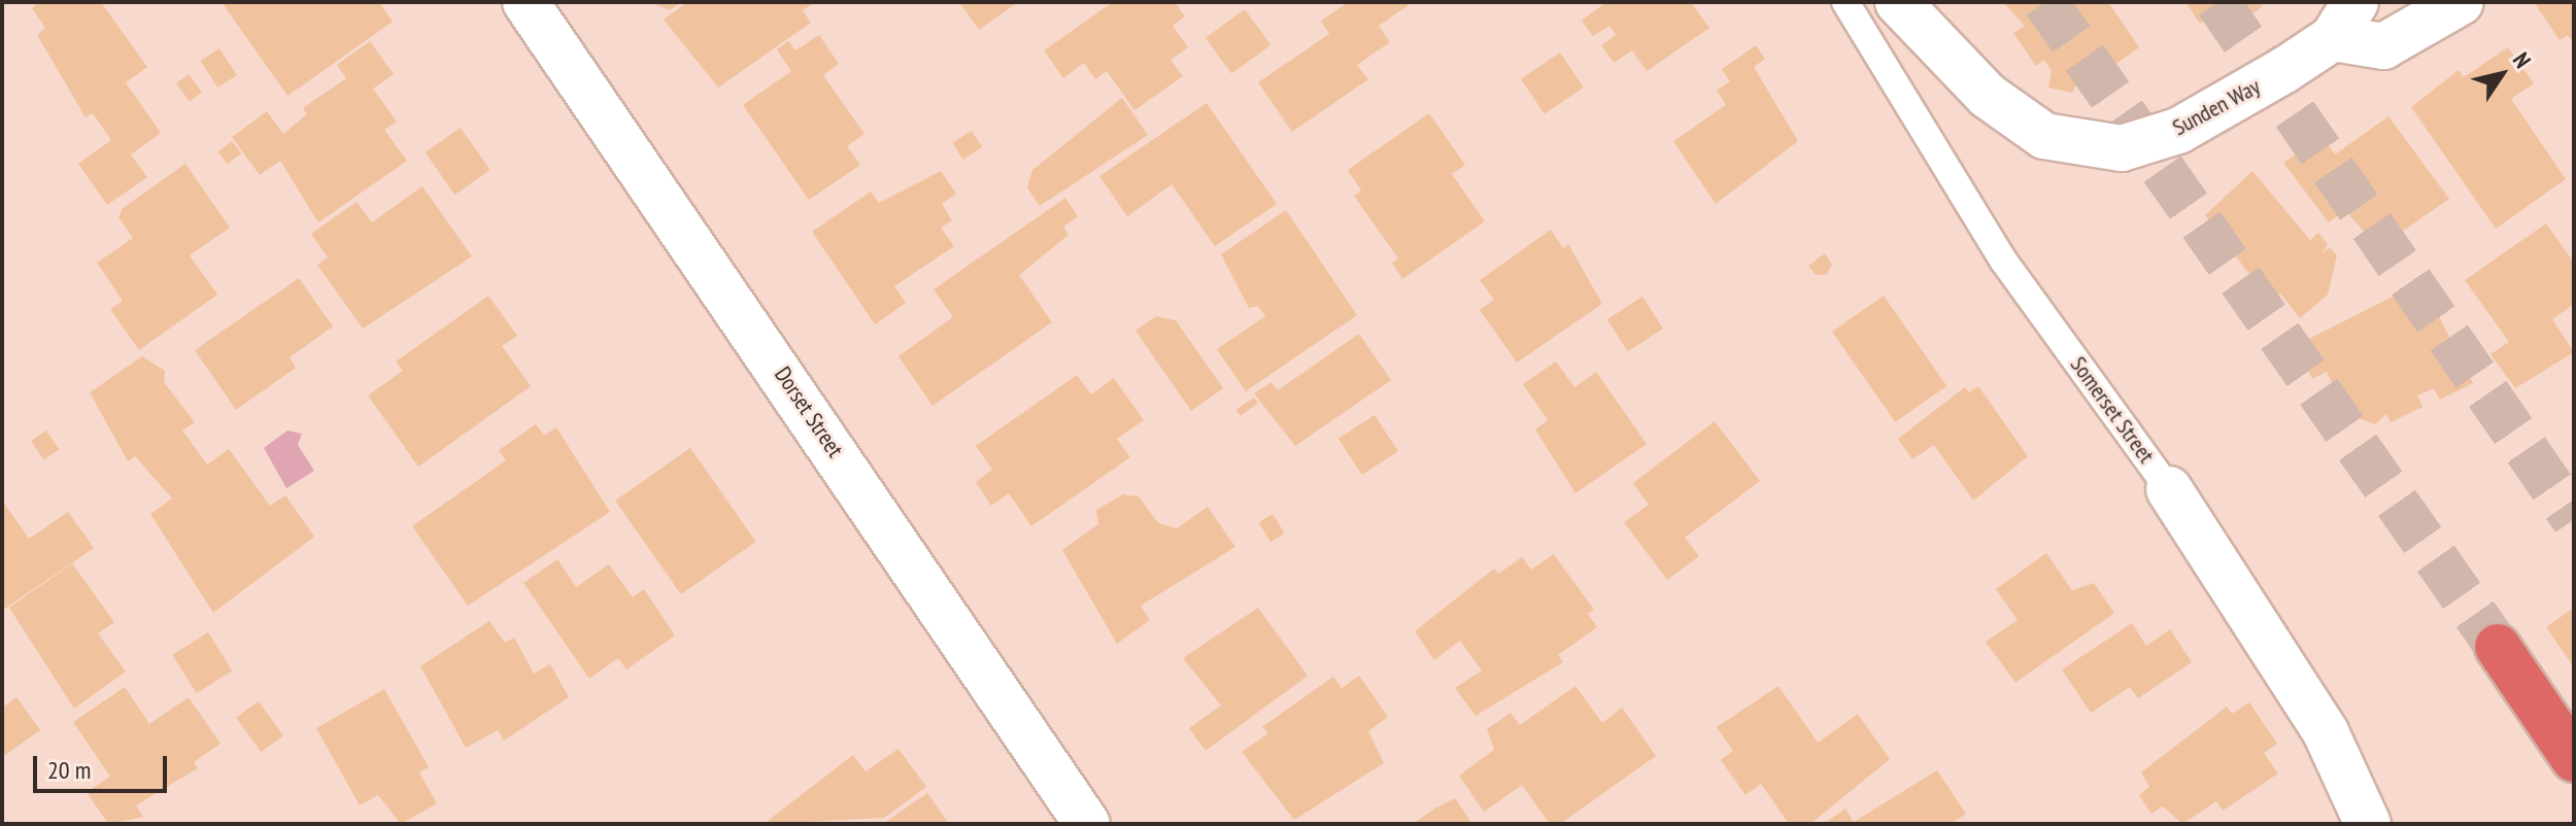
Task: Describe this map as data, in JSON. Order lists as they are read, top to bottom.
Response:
{
  "streets": {
    "street": ["Sunden Way", "Somerset Street", "Dorset Street"]
  },
  "scale_bar": "20 m",
  "north": "top right"
}
